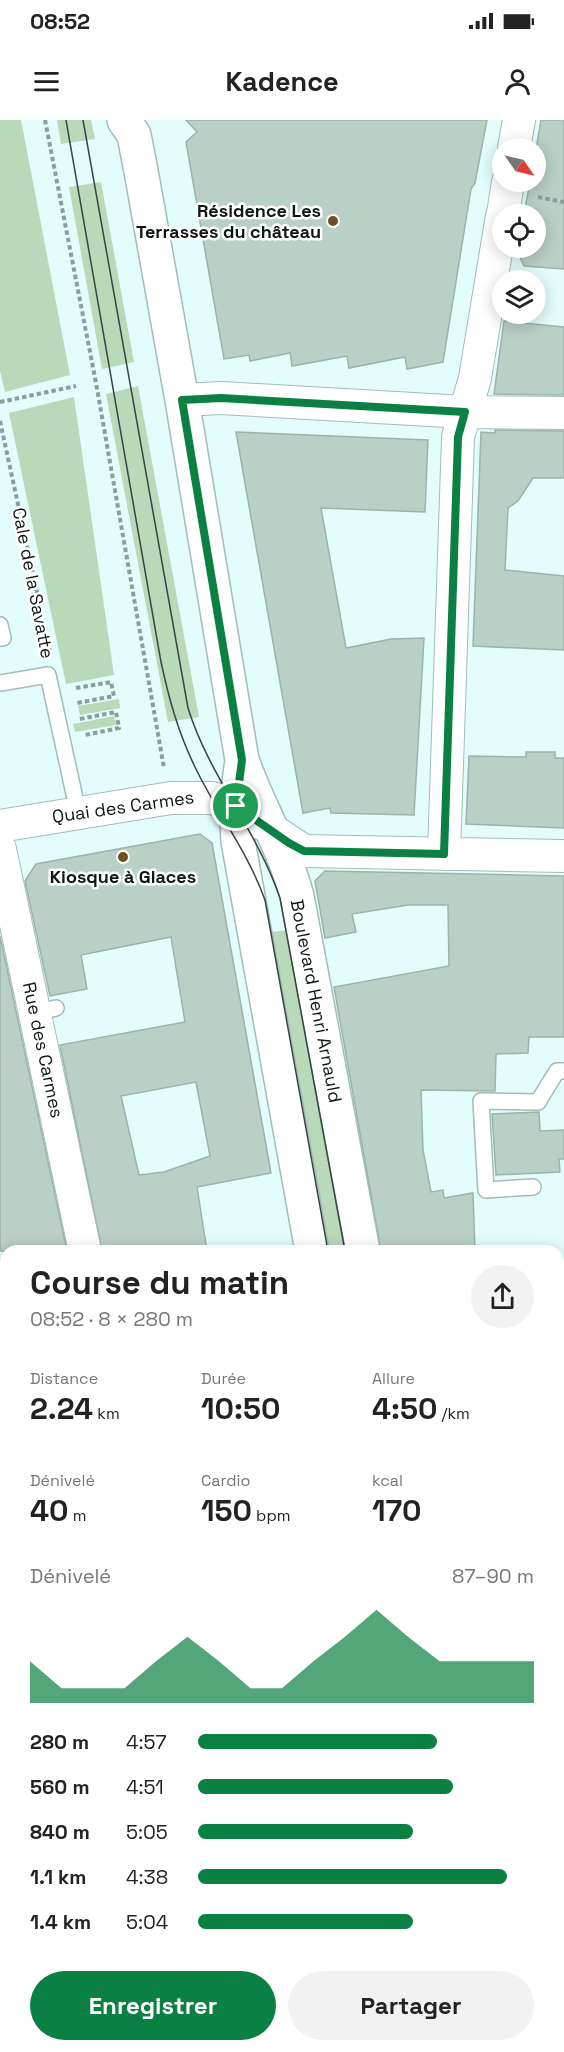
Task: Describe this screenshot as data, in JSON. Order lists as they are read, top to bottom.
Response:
{
  "streets": {
    "street": ["Quai des Carmes", "Boulevard Henri Arnauld", "Rue des Carmes"],
    "lane": ["Cale de la Savatte"]
  },
  "crossings": [
    ["Cale de la Savatte", "Quai des Carmes"],
    ["Quai des Carmes", "Boulevard Henri Arnauld"]
  ],
  "places": ["Résidence Les Terrasses du château", "Kiosque à Glaces"],
  "north": "bottom right",
  "page": {
    "status": "08:52",
    "header": "Kadence",
    "heading": ["Course du matin", "08:52 · 8 × 280 m"],
    "stats": [
      ["Distance", "2.24 km"],
      ["Durée", "10:50"],
      ["Allure", "4:50 /km"],
      ["Dénivelé", "40 m"],
      ["Cardio", "150 bpm"],
      ["kcal", "170"]
    ],
    "chart": ["Dénivelé", "87–90 m"],
    "list": [
      {
        "name": "280 m",
        "note": "4:57"
      },
      {
        "name": "560 m",
        "note": "4:51"
      },
      {
        "name": "840 m",
        "note": "5:05"
      },
      {
        "name": "1.1 km",
        "note": "4:38"
      },
      {
        "name": "1.4 km",
        "note": "5:04"
      }
    ],
    "buttons": ["Enregistrer", "Partager"]
  }
}
